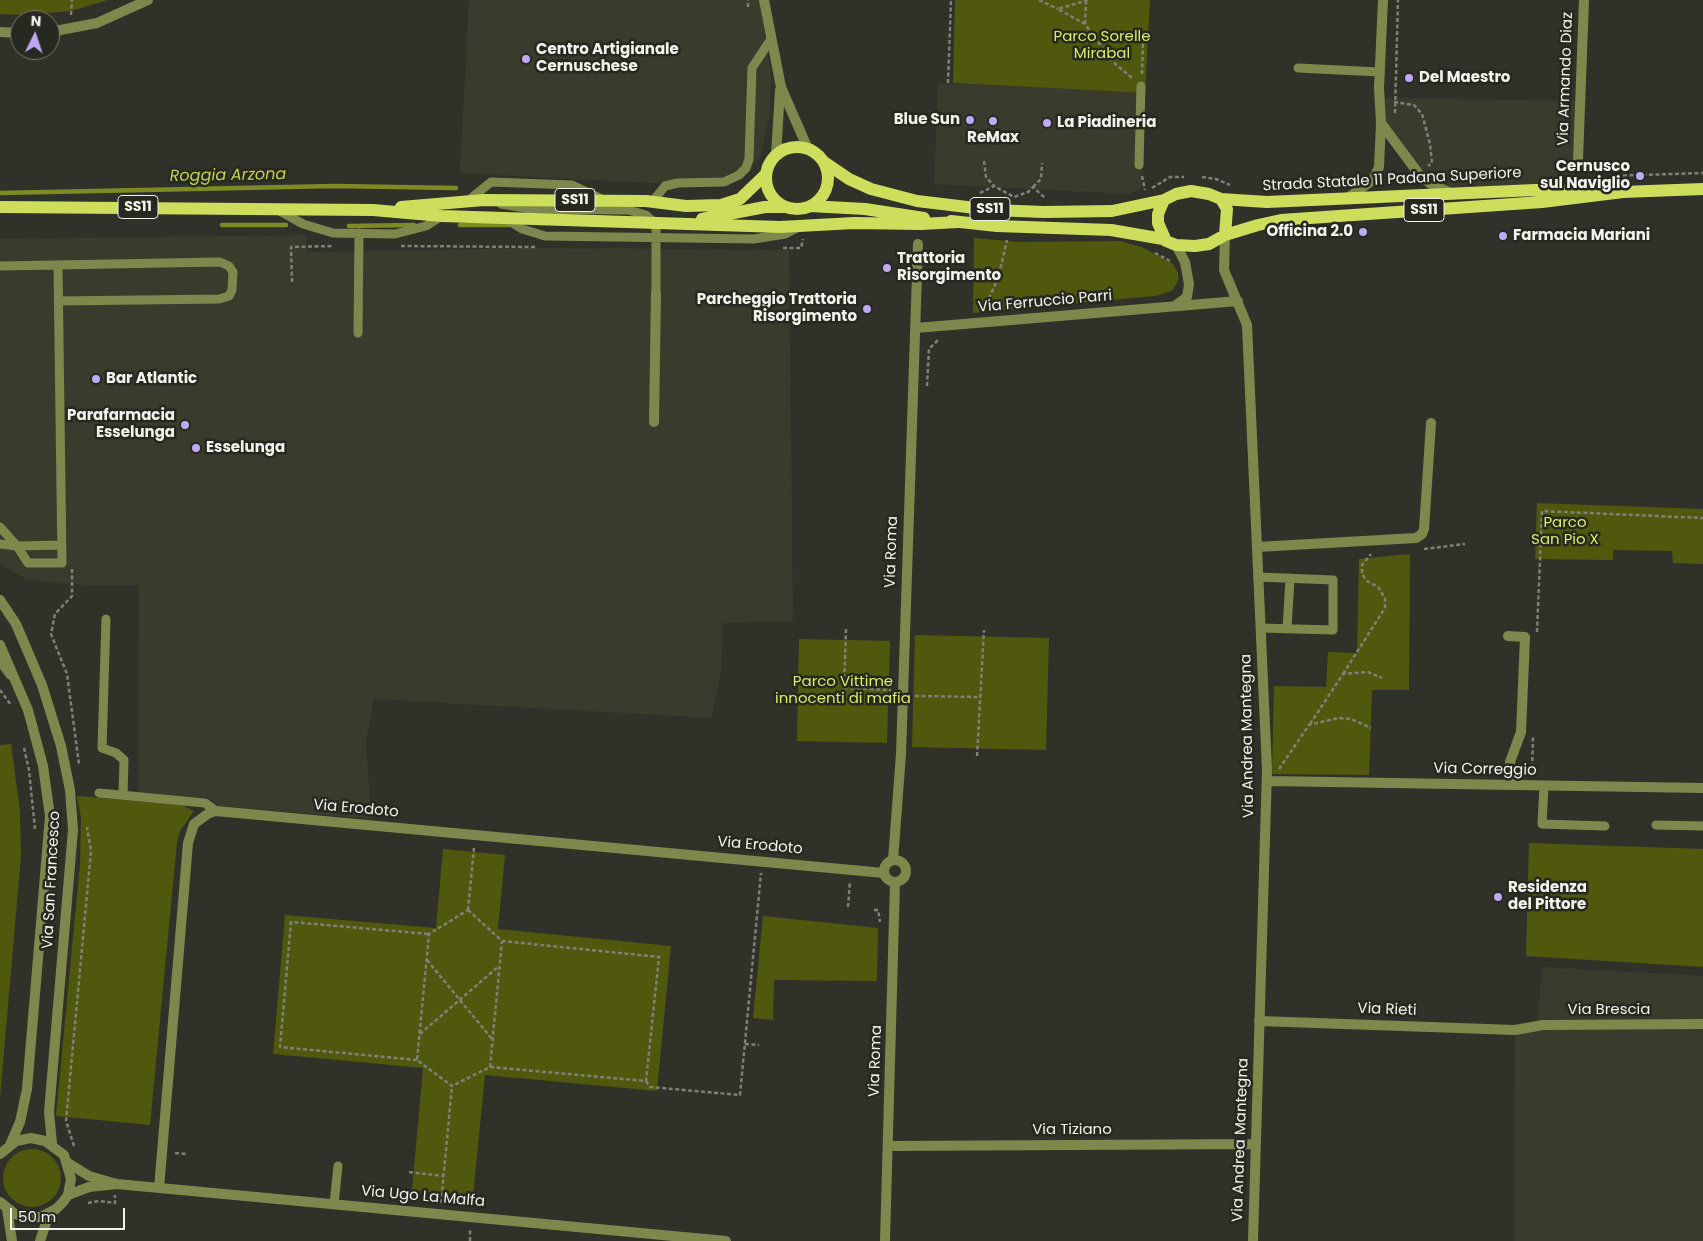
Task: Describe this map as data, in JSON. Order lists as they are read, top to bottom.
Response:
{
  "streets": {
    "main road": ["Strada Statale 11 Padana Superiore", "SS11"],
    "street": [
      "Via Armando Diaz",
      "Via Ferruccio Parri",
      "Via Roma",
      "Via Andrea Mantegna",
      "Via Correggio",
      "Via Erodoto",
      "Via San Francesco",
      "Via Rieti",
      "Via Brescia",
      "Via Tiziano",
      "Via Ugo La Malfa"
    ]
  },
  "crossings": [
    ["Strada Statale 11 Padana Superiore", "SS11"],
    ["Strada Statale 11 Padana Superiore", "Via Andrea Mantegna"],
    ["SS11", "Via Andrea Mantegna"],
    ["Via Ferruccio Parri", "Via Roma"],
    ["Via Ferruccio Parri", "Via Andrea Mantegna"],
    ["Via Roma", "Via Erodoto"],
    ["Via Roma", "Via Tiziano"],
    ["Via Andrea Mantegna", "Via Correggio"],
    ["Via Andrea Mantegna", "Via Rieti"],
    ["Via Andrea Mantegna", "Via Tiziano"],
    ["Via San Francesco", "Via Ugo La Malfa"],
    ["Via Rieti", "Via Brescia"]
  ],
  "water": ["Roggia Arzona"],
  "parks": ["Parco Sorelle Mirabal", "Parco San Pio X", "Parco Vittime innocenti di mafia"],
  "places": [
    "Centro Artigianale Cernuschese",
    "Del Maestro",
    "Blue Sun",
    "ReMax",
    "La Piadineria",
    "Cernusco sul Naviglio",
    "Officina 2.0",
    "Farmacia Mariani",
    "Trattoria Risorgimento",
    "Parcheggio Trattoria Risorgimento",
    "Bar Atlantic",
    "Parafarmacia Esselunga",
    "Esselunga",
    "Residenza del Pittore"
  ],
  "scale_bar": "50 m",
  "north": "top"
}
